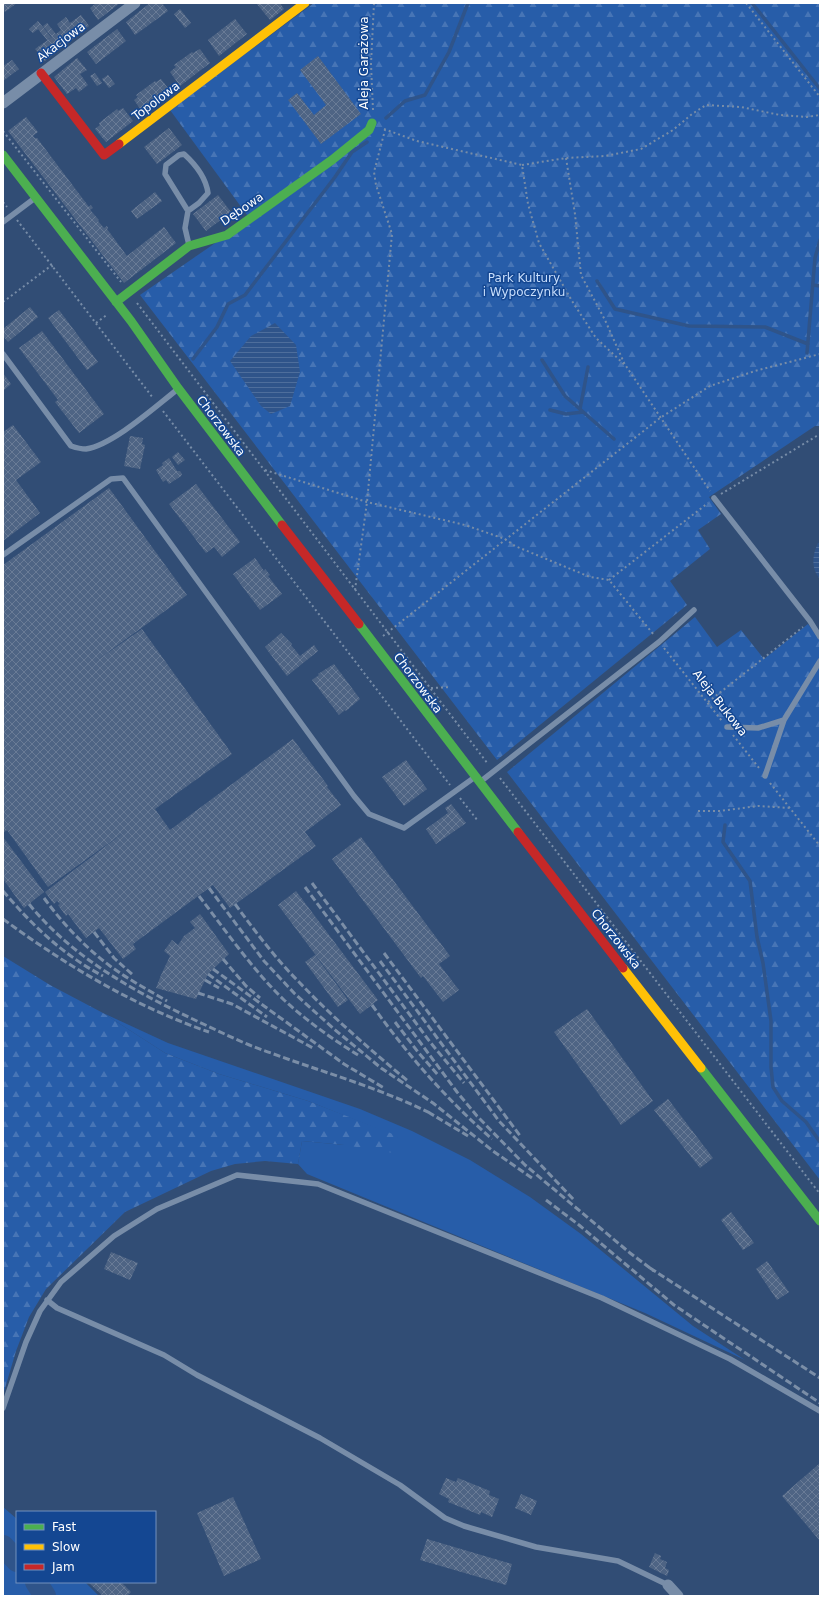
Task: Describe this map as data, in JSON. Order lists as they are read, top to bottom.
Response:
{
  "streets": {
    "main road": ["Topolowa", "Dębowa", "Chorzowska"],
    "street": ["Akacjowa"],
    "path": ["Aleja Garażowa", "Aleja Bukowa"]
  },
  "crossings": [
    ["Akacjowa", "Topolowa"],
    ["Aleja Garażowa", "Dębowa"],
    ["Dębowa", "Chorzowska"]
  ],
  "parks": ["Park Kultury i Wypoczynku"],
  "legend": ["Fast", "Slow", "Jam"]
}
